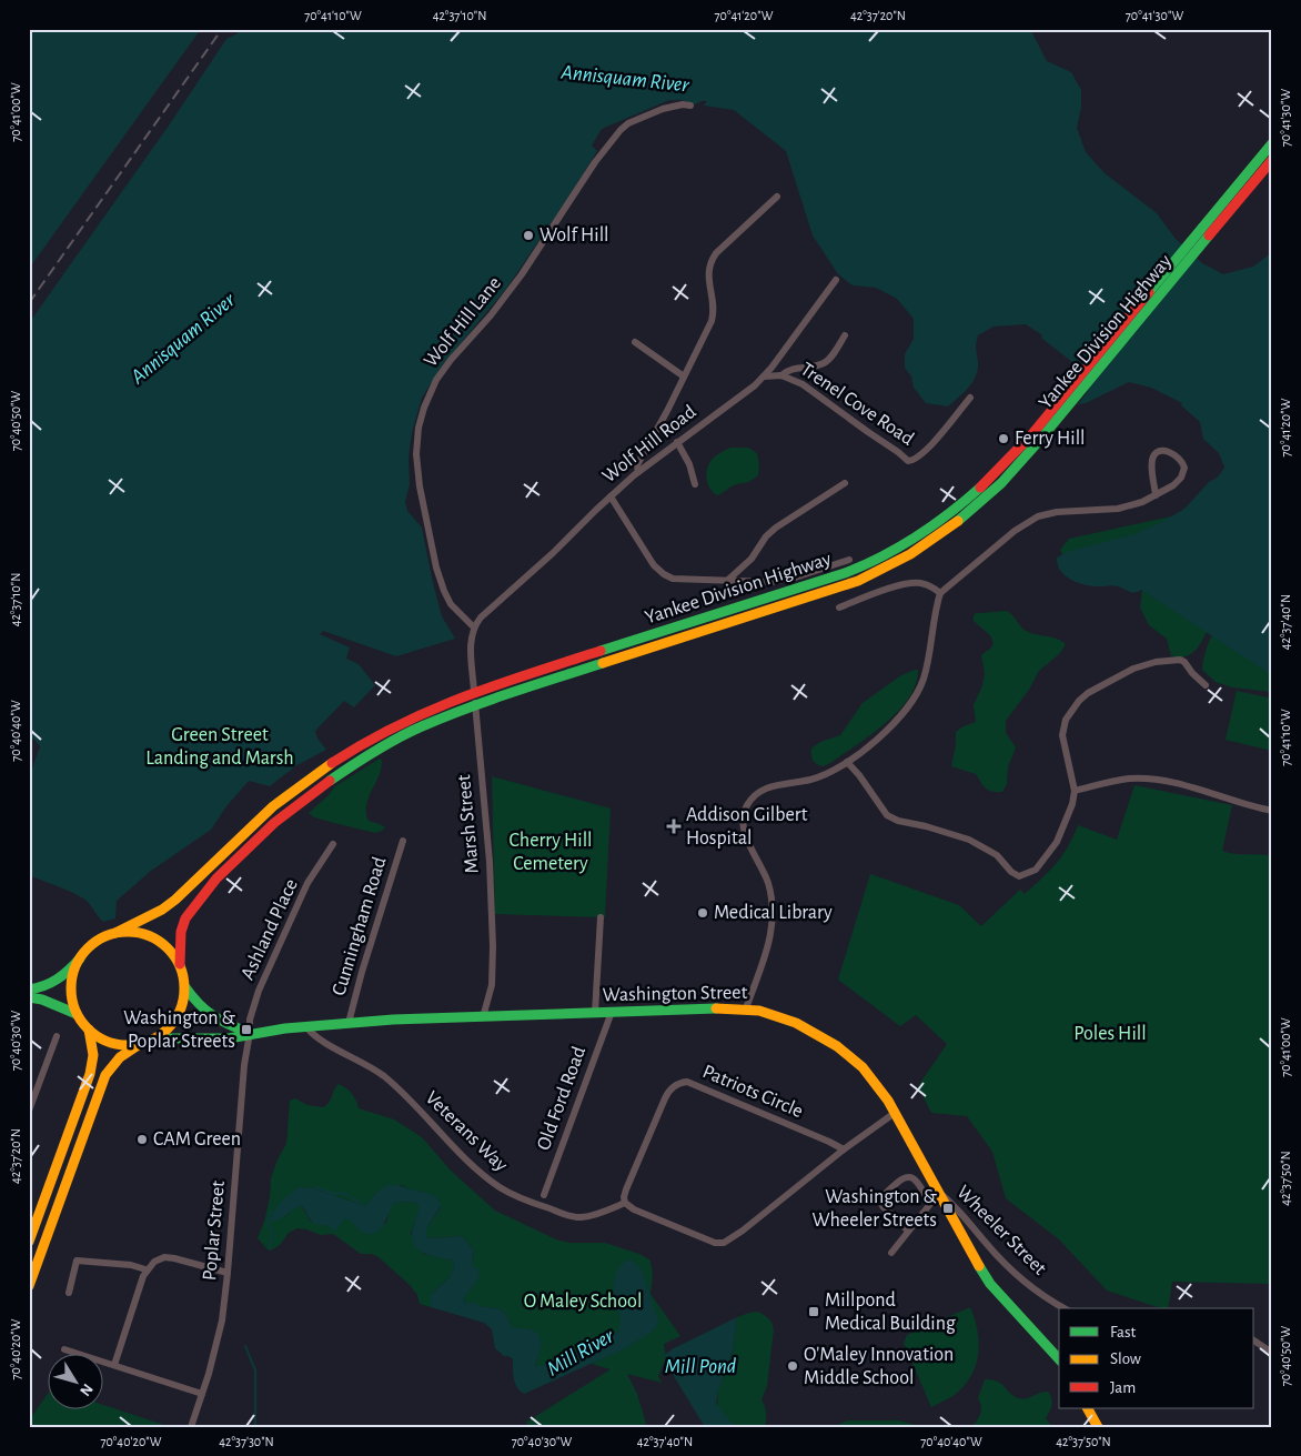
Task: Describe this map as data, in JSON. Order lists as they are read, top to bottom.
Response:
{
  "streets": {
    "main road": ["Yankee Division Highway", "Washington Street"],
    "street": [
      "Wolf Hill Lane",
      "Trenel Cove Road",
      "Wolf Hill Road",
      "Marsh Street",
      "Cunningham Road",
      "Ashland Place",
      "Patriots Circle",
      "Old Ford Road",
      "Veterans Way",
      "Poplar Street",
      "Wheeler Street"
    ]
  },
  "crossings": [
    ["Wolf Hill Lane", "Wolf Hill Road"],
    ["Wolf Hill Lane", "Marsh Street"],
    ["Yankee Division Highway", "Washington Street"],
    ["Trenel Cove Road", "Wolf Hill Road"],
    ["Wolf Hill Road", "Marsh Street"],
    ["Marsh Street", "Washington Street"],
    ["Cunningham Road", "Washington Street"],
    ["Ashland Place", "Washington Street"],
    ["Ashland Place", "Poplar Street"],
    ["Washington Street", "Old Ford Road"],
    ["Washington Street", "Veterans Way"],
    ["Washington Street", "Poplar Street"],
    ["Washington Street", "Wheeler Street"],
    ["Patriots Circle", "Veterans Way"]
  ],
  "water": ["Annisquam River", "Mill River", "Mill Pond"],
  "parks": [
    "Green Street Landing and Marsh",
    "Cherry Hill Cemetery",
    "Poles Hill",
    "O Maley School"
  ],
  "places": {
    "other": [
      "Wolf Hill",
      "Ferry Hill",
      "Medical Library",
      "CAM Green",
      "O'Maley Innovation Middle School"
    ],
    "health": ["Addison Gilbert Hospital"],
    "transit": ["Washington & Poplar Streets", "Washington & Wheeler Streets", "Millpond Medical Building"]
  },
  "legend": ["Fast", "Slow", "Jam"],
  "north": "bottom right",
  "coordinates": [
    "70°41'10\"W",
    "42°37'10\"N",
    "70°41'20\"W",
    "42°37'20\"N",
    "70°41'30\"W",
    "70°41'00\"W",
    "70°40'50\"W",
    "42°37'40\"N",
    "70°40'40\"W",
    "70°40'30\"W",
    "42°37'50\"N",
    "70°40'20\"W",
    "42°37'30\"N"
  ]
}
